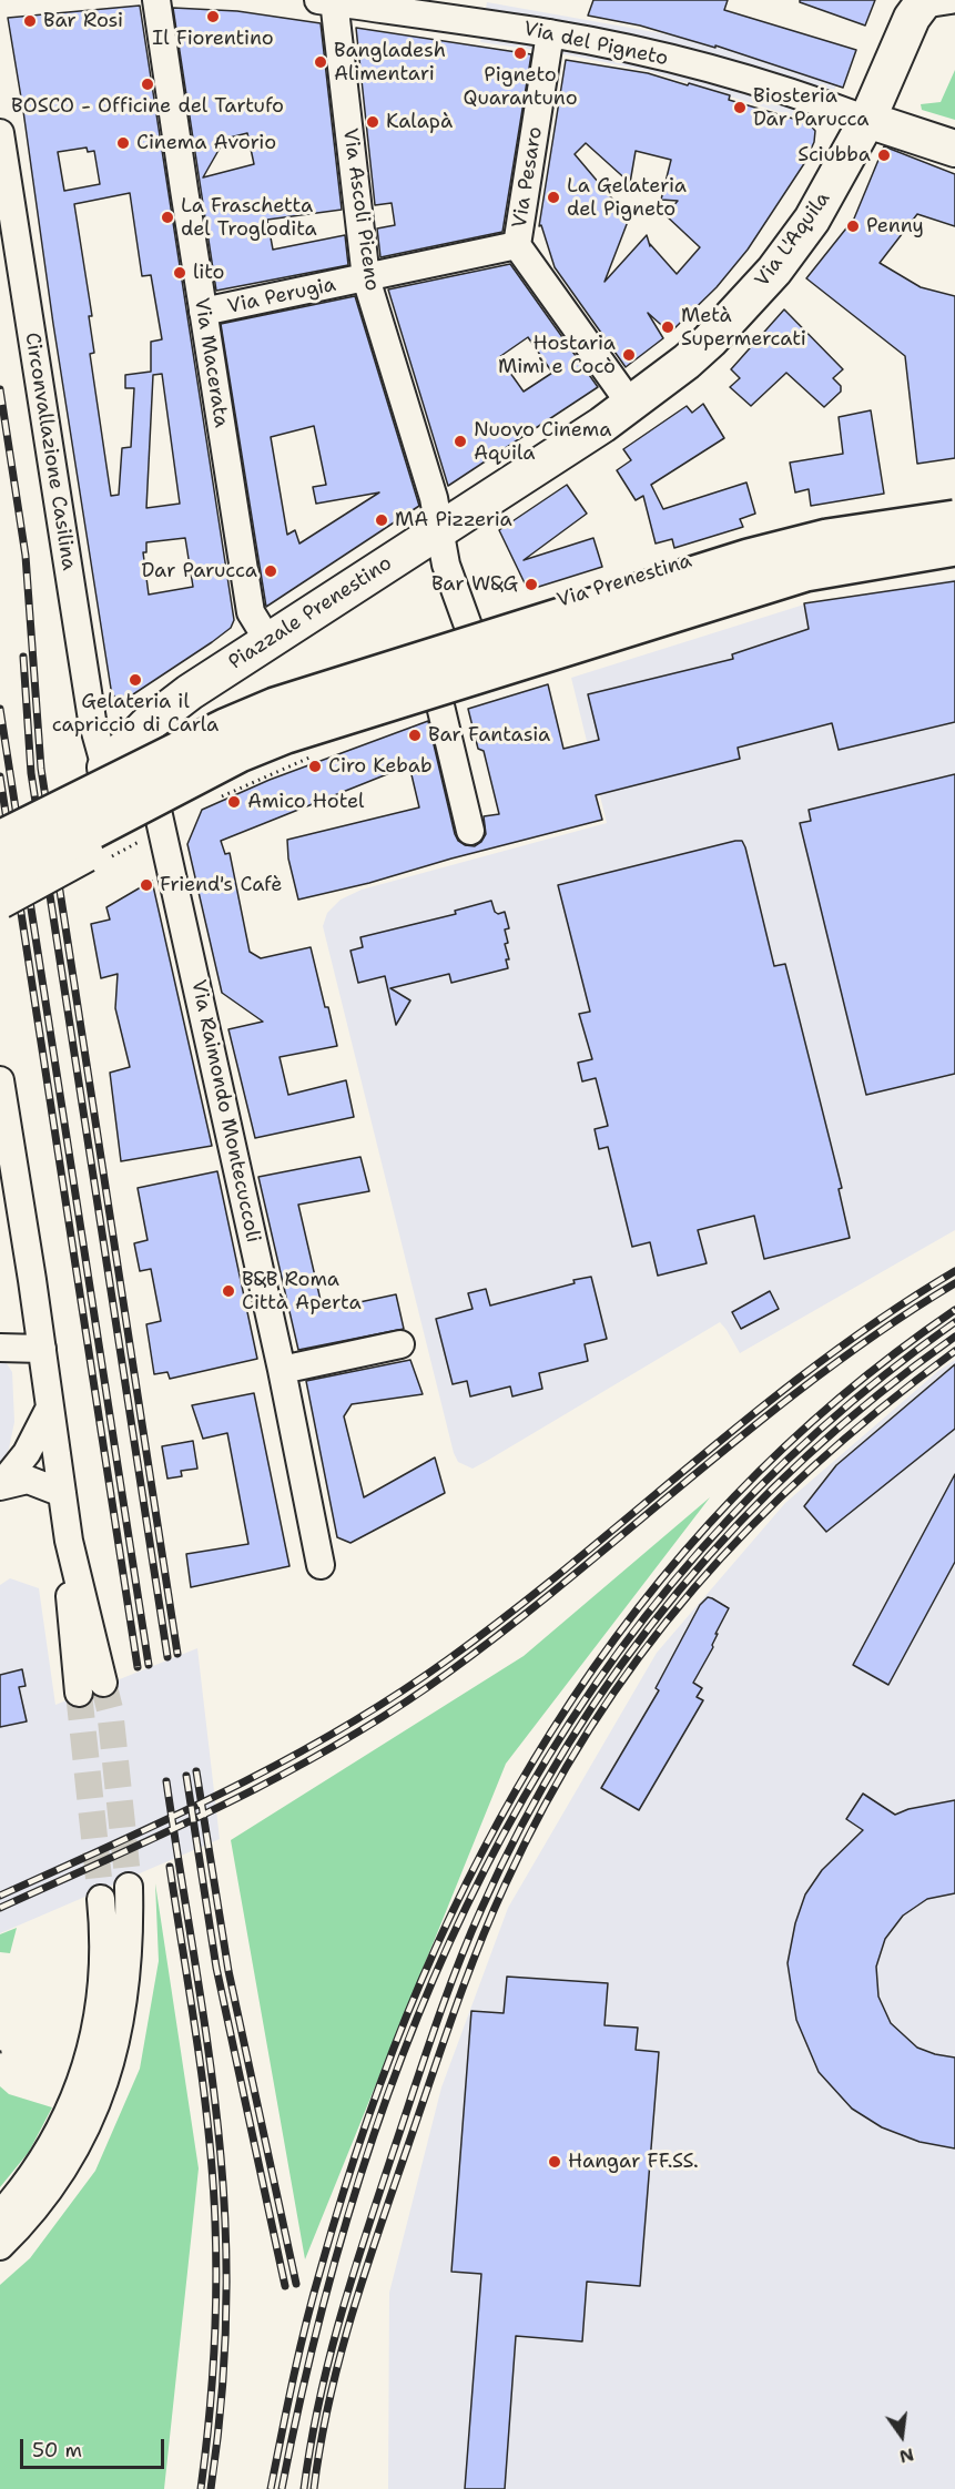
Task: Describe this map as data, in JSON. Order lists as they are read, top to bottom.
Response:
{
  "streets": {
    "main road": ["Via L'Aquila", "Via Prenestina", "Piazzale Prenestino"],
    "street": [
      "Via del Pigneto",
      "Via Pesaro",
      "Via Ascoli Piceno",
      "Via Perugia",
      "Via Macerata",
      "Circonvallazione Casilina",
      "Via Raimondo Montecuccoli"
    ]
  },
  "crossings": [
    ["Via del Pigneto", "Via Pesaro"],
    ["Via del Pigneto", "Via Ascoli Piceno"],
    ["Via del Pigneto", "Via L'Aquila"],
    ["Via Pesaro", "Via L'Aquila"],
    ["Via Pesaro", "Via Perugia"],
    ["Via Ascoli Piceno", "Via L'Aquila"],
    ["Via Ascoli Piceno", "Via Perugia"],
    ["Via Ascoli Piceno", "Piazzale Prenestino"],
    ["Via L'Aquila", "Piazzale Prenestino"],
    ["Via Perugia", "Via Macerata"],
    ["Via Macerata", "Piazzale Prenestino"],
    ["Circonvallazione Casilina", "Piazzale Prenestino"],
    ["Via Prenestina", "Piazzale Prenestino"]
  ],
  "places": [
    "Il Fiorentino",
    "Bar Rosi",
    "Pigneto Quarantuno",
    "Bangladesh Alimentari",
    "BOSCO - Officine del Tartufo",
    "Biosteria Dar Parucca",
    "Kalapà",
    "Cinema Avorio",
    "Sciubba",
    "La Gelateria del Pigneto",
    "La Fraschetta del Troglodita",
    "Penny",
    "lito",
    "Metà Supermercati",
    "Hostaria Mimì e Cocò",
    "Nuovo Cinema Aquila",
    "MA Pizzeria",
    "Dar Parucca",
    "Bar W&G",
    "Gelateria il capriccio di Carla",
    "Bar Fantasia",
    "Ciro Kebab",
    "Amico Hotel",
    "Friend's Cafè",
    "B&B Roma Città Aperta",
    "Hangar FF.SS."
  ],
  "scale_bar": "50 m",
  "north": "bottom"
}
